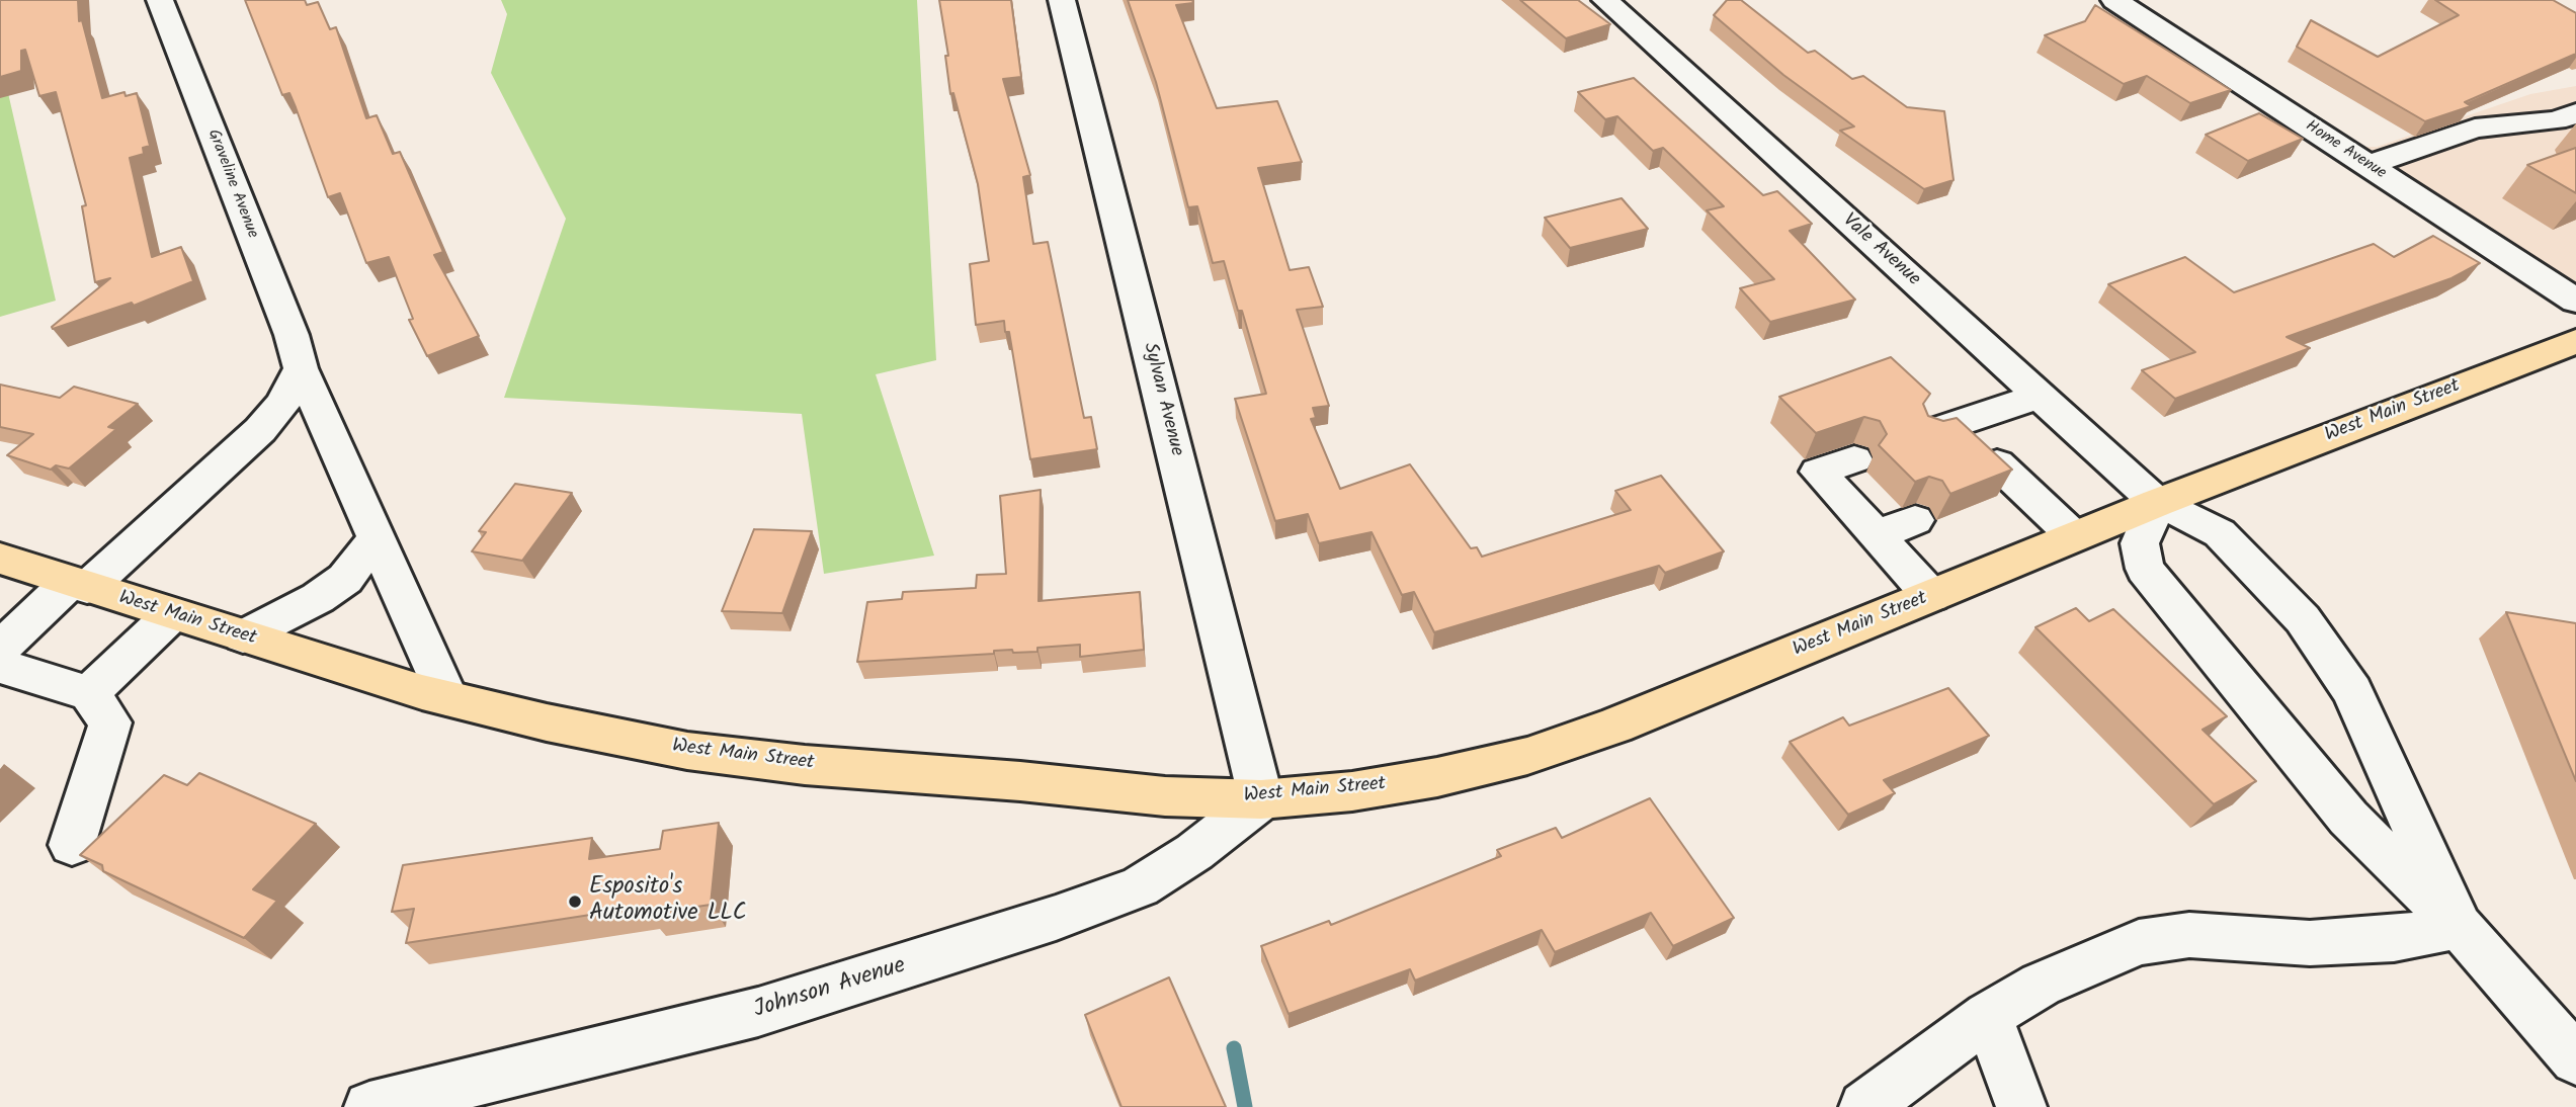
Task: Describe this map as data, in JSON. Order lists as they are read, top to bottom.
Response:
{
  "streets": {
    "main road": ["West Main Street"],
    "street": [
      "Home Avenue",
      "Graveline Avenue",
      "Vale Avenue",
      "Sylvan Avenue",
      "Johnson Avenue"
    ]
  },
  "crossings": [
    ["Graveline Avenue", "West Main Street"],
    ["Vale Avenue", "West Main Street"],
    ["Sylvan Avenue", "West Main Street"],
    ["Sylvan Avenue", "Johnson Avenue"],
    ["West Main Street", "Johnson Avenue"]
  ],
  "places": ["Esposito's Automotive LLC"]
}
